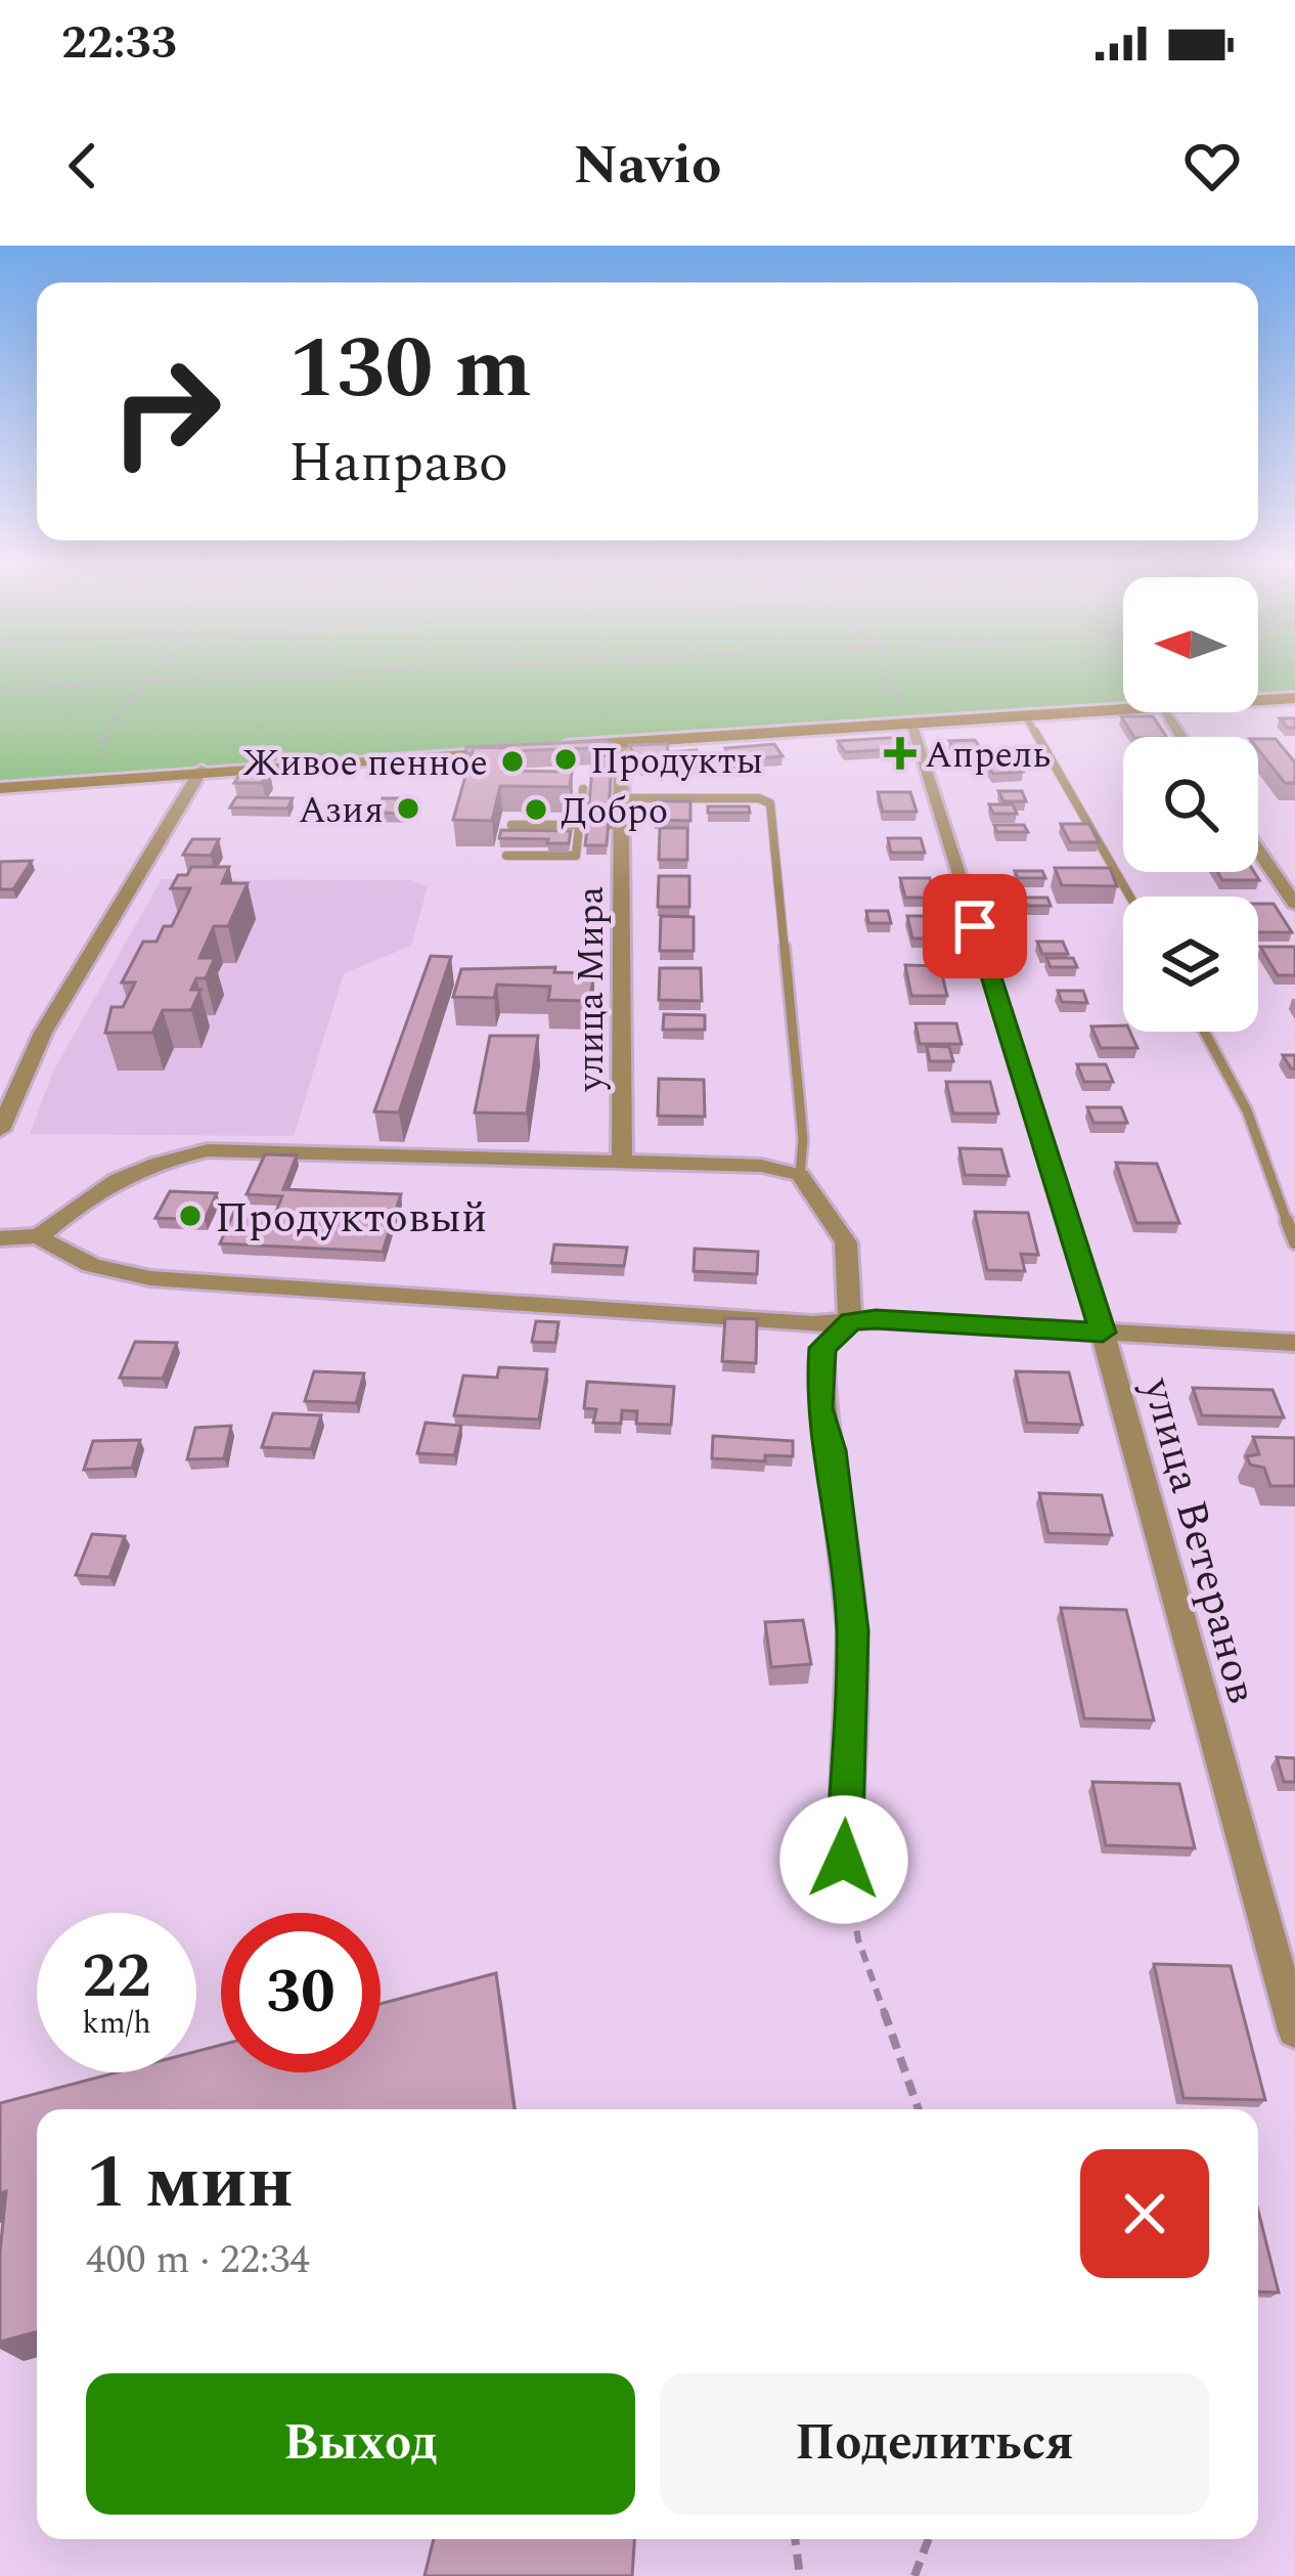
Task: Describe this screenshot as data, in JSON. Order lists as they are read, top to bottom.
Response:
{
  "streets": {
    "street": ["улица Мира", "улица Ветеранов"]
  },
  "places": {
    "health": ["Апрель"],
    "other": [
      "Продукты",
      "Живое пенное",
      "Азия",
      "Добро",
      "Продуктовый"
    ]
  },
  "north": "left",
  "page": {
    "status": "22:33",
    "header": "Navio",
    "turn": ["130 m", "Направо"],
    "speed": "22 km/h",
    "limit": "30",
    "heading": ["1 мин", "400 m · 22:34"],
    "buttons": ["Выход", "Поделиться"]
  }
}
